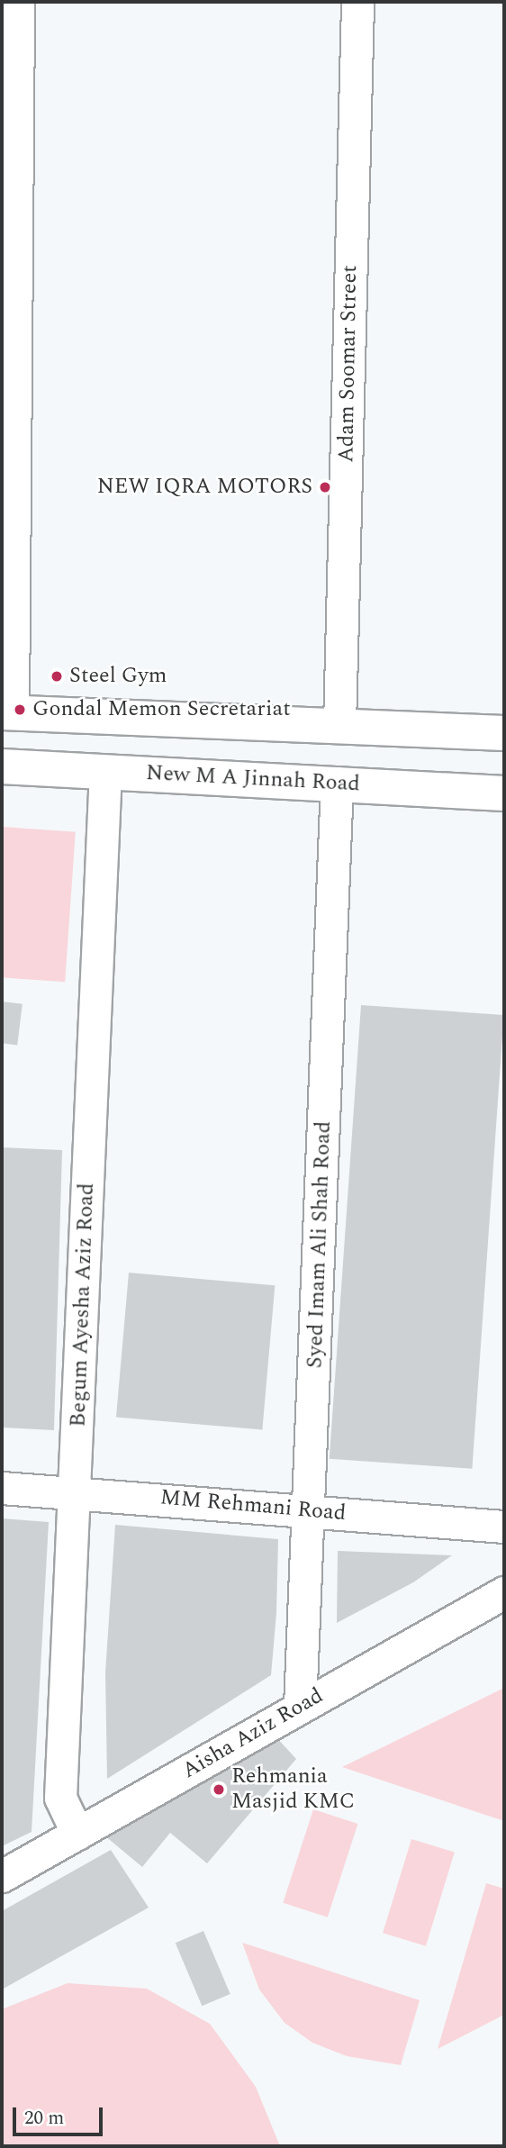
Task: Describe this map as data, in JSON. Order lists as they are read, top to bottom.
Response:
{
  "streets": {
    "main road": ["New M A Jinnah Road"],
    "street": [
      "Adam Soomar Street",
      "Syed Imam Ali Shah Road",
      "Begum Ayesha Aziz Road",
      "MM Rehmani Road",
      "Aisha Aziz Road"
    ]
  },
  "crossings": [
    ["New M A Jinnah Road", "Syed Imam Ali Shah Road"],
    ["New M A Jinnah Road", "Begum Ayesha Aziz Road"],
    ["Syed Imam Ali Shah Road", "MM Rehmani Road"],
    ["Syed Imam Ali Shah Road", "Aisha Aziz Road"],
    ["Begum Ayesha Aziz Road", "MM Rehmani Road"],
    ["Begum Ayesha Aziz Road", "Aisha Aziz Road"]
  ],
  "places": [
    "NEW IQRA MOTORS",
    "Steel Gym",
    "Gondal Memon Secretariat",
    "Rehmania Masjid KMC"
  ],
  "scale_bar": "20 m"
}
